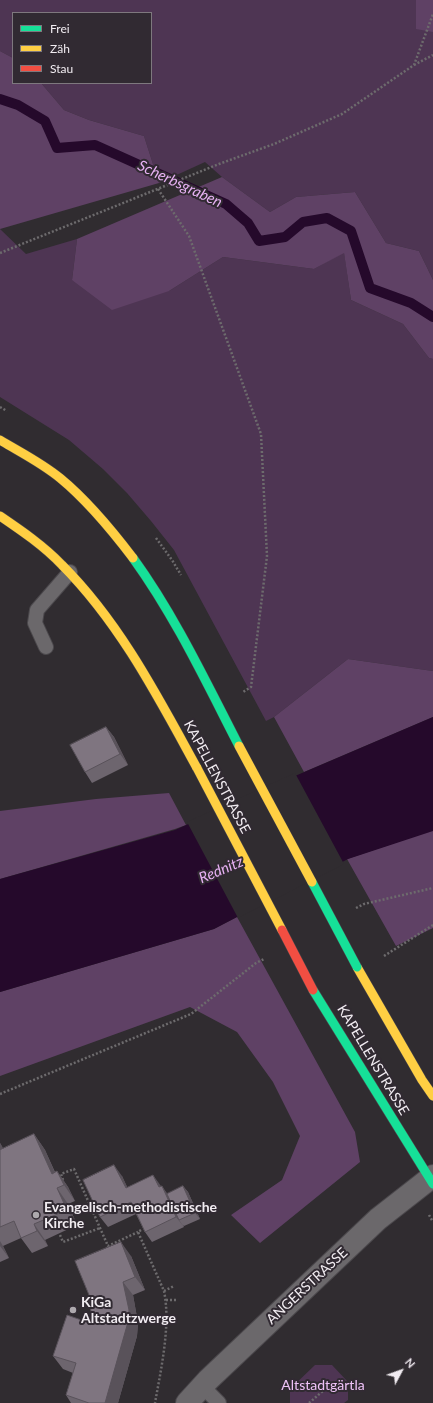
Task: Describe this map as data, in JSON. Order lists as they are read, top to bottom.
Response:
{
  "streets": {
    "main road": ["KAPELLENSTRASSE"],
    "street": ["ANGERSTRASSE"]
  },
  "crossings": [
    ["KAPELLENSTRASSE", "ANGERSTRASSE"]
  ],
  "water": ["Scherbsgraben", "Rednitz"],
  "parks": ["Altstadtgärtla"],
  "places": ["Evangelisch-methodistische Kirche", "KiGa Altstadtzwerge"],
  "legend": ["Frei", "Zäh", "Stau"],
  "north": "top right"
}
